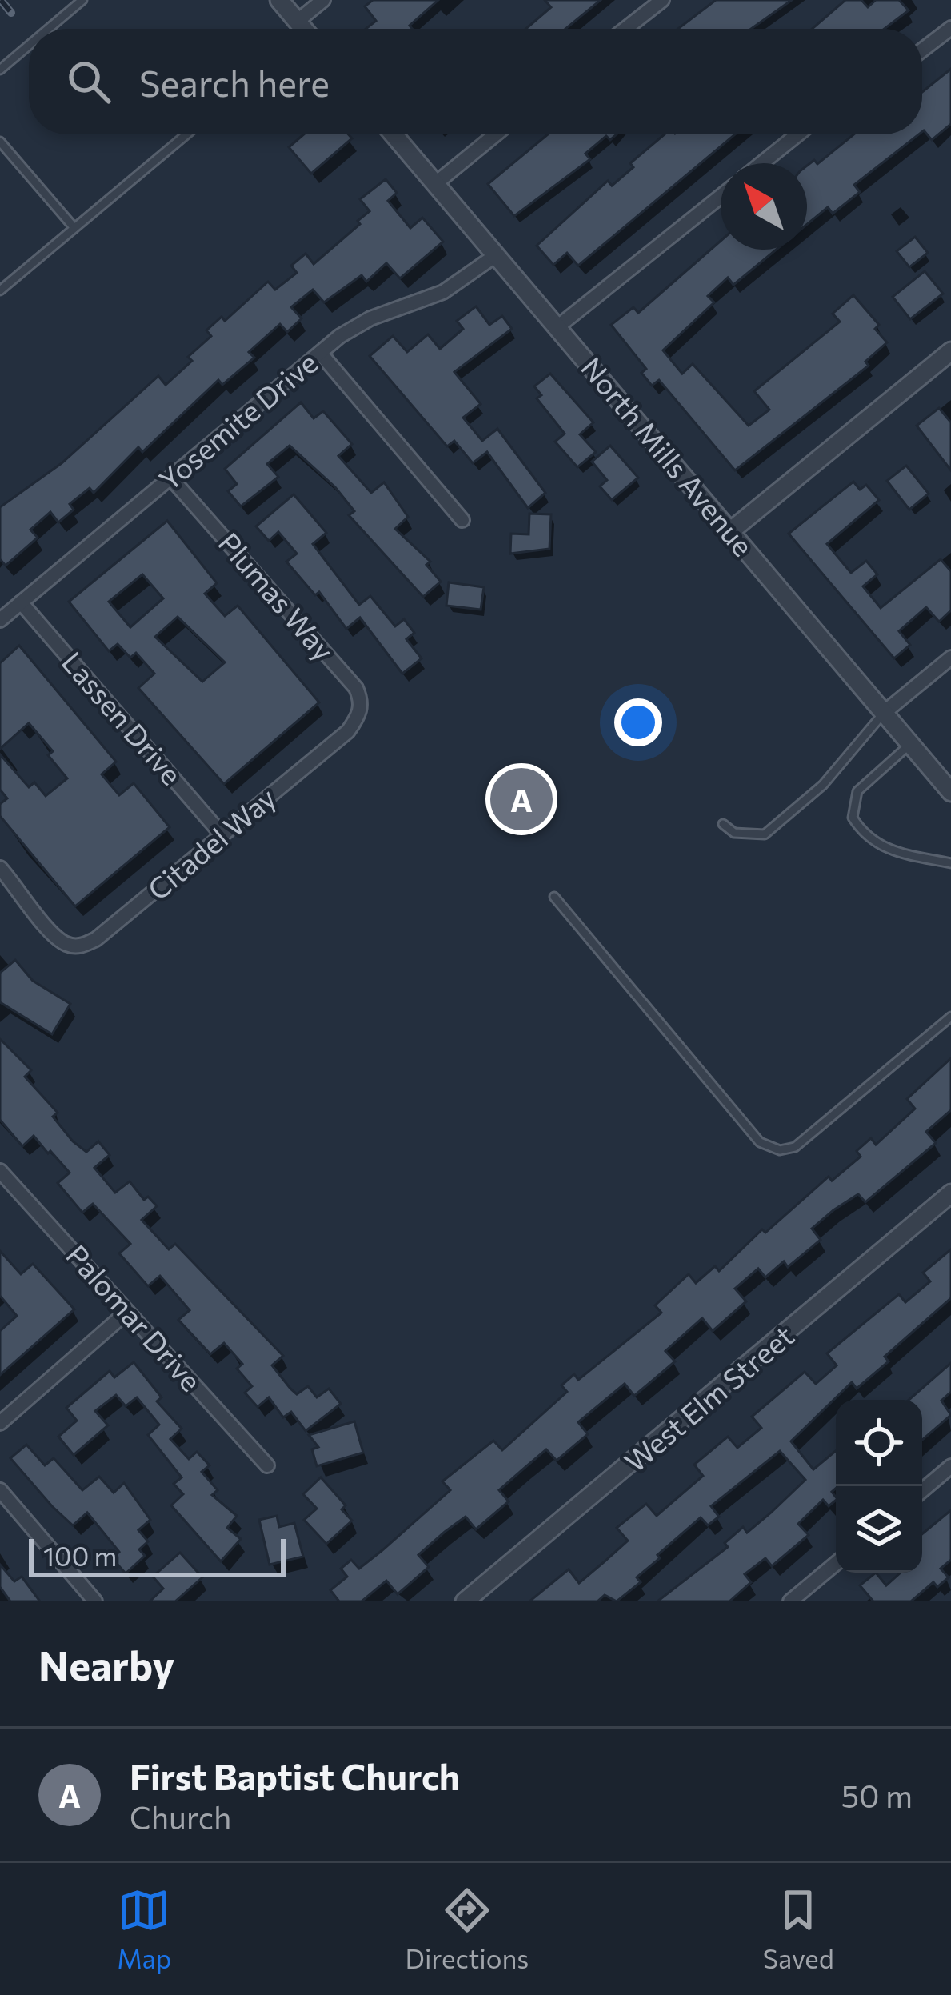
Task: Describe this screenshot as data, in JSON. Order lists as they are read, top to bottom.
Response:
{
  "streets": {
    "street": [
      "Yosemite Drive",
      "North Mills Avenue",
      "Plumas Way",
      "Lassen Drive",
      "Citadel Way",
      "Palomar Drive",
      "West Elm Street"
    ]
  },
  "crossings": [
    ["Yosemite Drive", "North Mills Avenue"],
    ["Yosemite Drive", "Plumas Way"],
    ["Yosemite Drive", "Lassen Drive"],
    ["Plumas Way", "Citadel Way"],
    ["Lassen Drive", "Citadel Way"]
  ],
  "scale_bar": "100 m",
  "north": "top left",
  "page": {
    "search": "Search here",
    "pins": "A",
    "scale": "100 m",
    "heading": "Nearby",
    "list": [
      {
        "mark": "A",
        "name": "First Baptist Church",
        "note": "Church",
        "value": "50 m"
      }
    ],
    "nav": ["Map", "Directions", "Saved"]
  }
}
